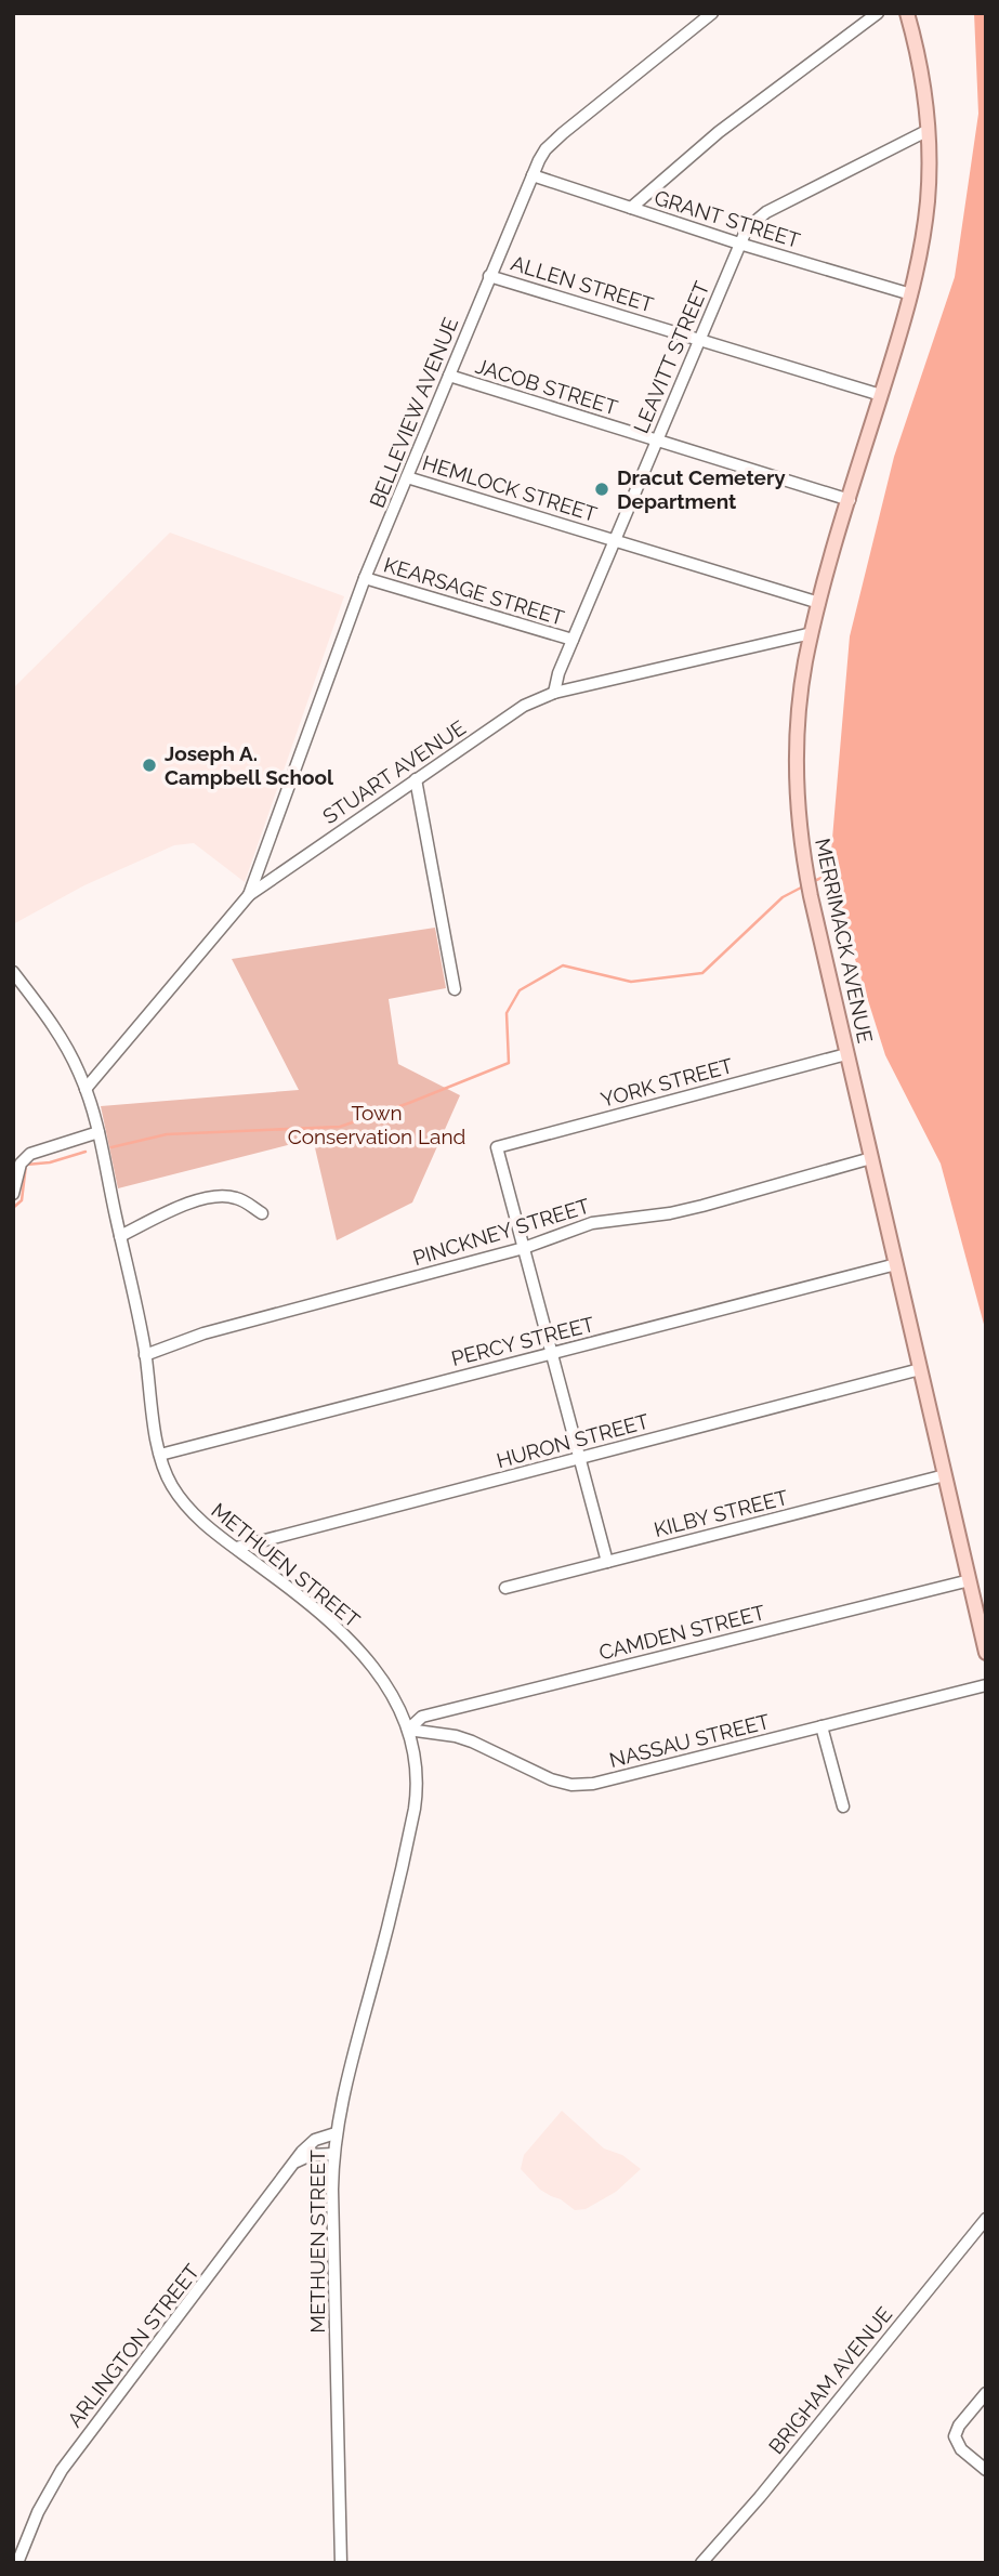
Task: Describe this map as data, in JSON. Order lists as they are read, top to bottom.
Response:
{
  "streets": {
    "main road": ["MERRIMACK AVENUE"],
    "street": [
      "GRANT STREET",
      "ALLEN STREET",
      "LEAVITT STREET",
      "JACOB STREET",
      "BELLEVIEW AVENUE",
      "HEMLOCK STREET",
      "KEARSAGE STREET",
      "STUART AVENUE",
      "YORK STREET",
      "PINCKNEY STREET",
      "PERCY STREET",
      "HURON STREET",
      "KILBY STREET",
      "METHUEN STREET",
      "CAMDEN STREET",
      "NASSAU STREET",
      "ARLINGTON STREET",
      "BRIGHAM AVENUE"
    ]
  },
  "crossings": [
    ["GRANT STREET", "LEAVITT STREET"],
    ["GRANT STREET", "BELLEVIEW AVENUE"],
    ["GRANT STREET", "MERRIMACK AVENUE"],
    ["ALLEN STREET", "LEAVITT STREET"],
    ["ALLEN STREET", "BELLEVIEW AVENUE"],
    ["ALLEN STREET", "MERRIMACK AVENUE"],
    ["LEAVITT STREET", "JACOB STREET"],
    ["LEAVITT STREET", "HEMLOCK STREET"],
    ["LEAVITT STREET", "KEARSAGE STREET"],
    ["LEAVITT STREET", "STUART AVENUE"],
    ["LEAVITT STREET", "MERRIMACK AVENUE"],
    ["JACOB STREET", "BELLEVIEW AVENUE"],
    ["JACOB STREET", "MERRIMACK AVENUE"],
    ["BELLEVIEW AVENUE", "HEMLOCK STREET"],
    ["BELLEVIEW AVENUE", "KEARSAGE STREET"],
    ["BELLEVIEW AVENUE", "STUART AVENUE"],
    ["HEMLOCK STREET", "MERRIMACK AVENUE"],
    ["STUART AVENUE", "MERRIMACK AVENUE"],
    ["STUART AVENUE", "METHUEN STREET"],
    ["MERRIMACK AVENUE", "YORK STREET"],
    ["MERRIMACK AVENUE", "PINCKNEY STREET"],
    ["MERRIMACK AVENUE", "PERCY STREET"],
    ["MERRIMACK AVENUE", "HURON STREET"],
    ["MERRIMACK AVENUE", "KILBY STREET"],
    ["MERRIMACK AVENUE", "CAMDEN STREET"],
    ["YORK STREET", "PINCKNEY STREET"],
    ["PINCKNEY STREET", "METHUEN STREET"],
    ["PERCY STREET", "METHUEN STREET"],
    ["HURON STREET", "METHUEN STREET"],
    ["METHUEN STREET", "CAMDEN STREET"],
    ["METHUEN STREET", "NASSAU STREET"],
    ["METHUEN STREET", "ARLINGTON STREET"],
    ["CAMDEN STREET", "NASSAU STREET"]
  ],
  "parks": ["Town Conservation Land"],
  "places": ["Dracut Cemetery Department", "Joseph A. Campbell School"]
}
